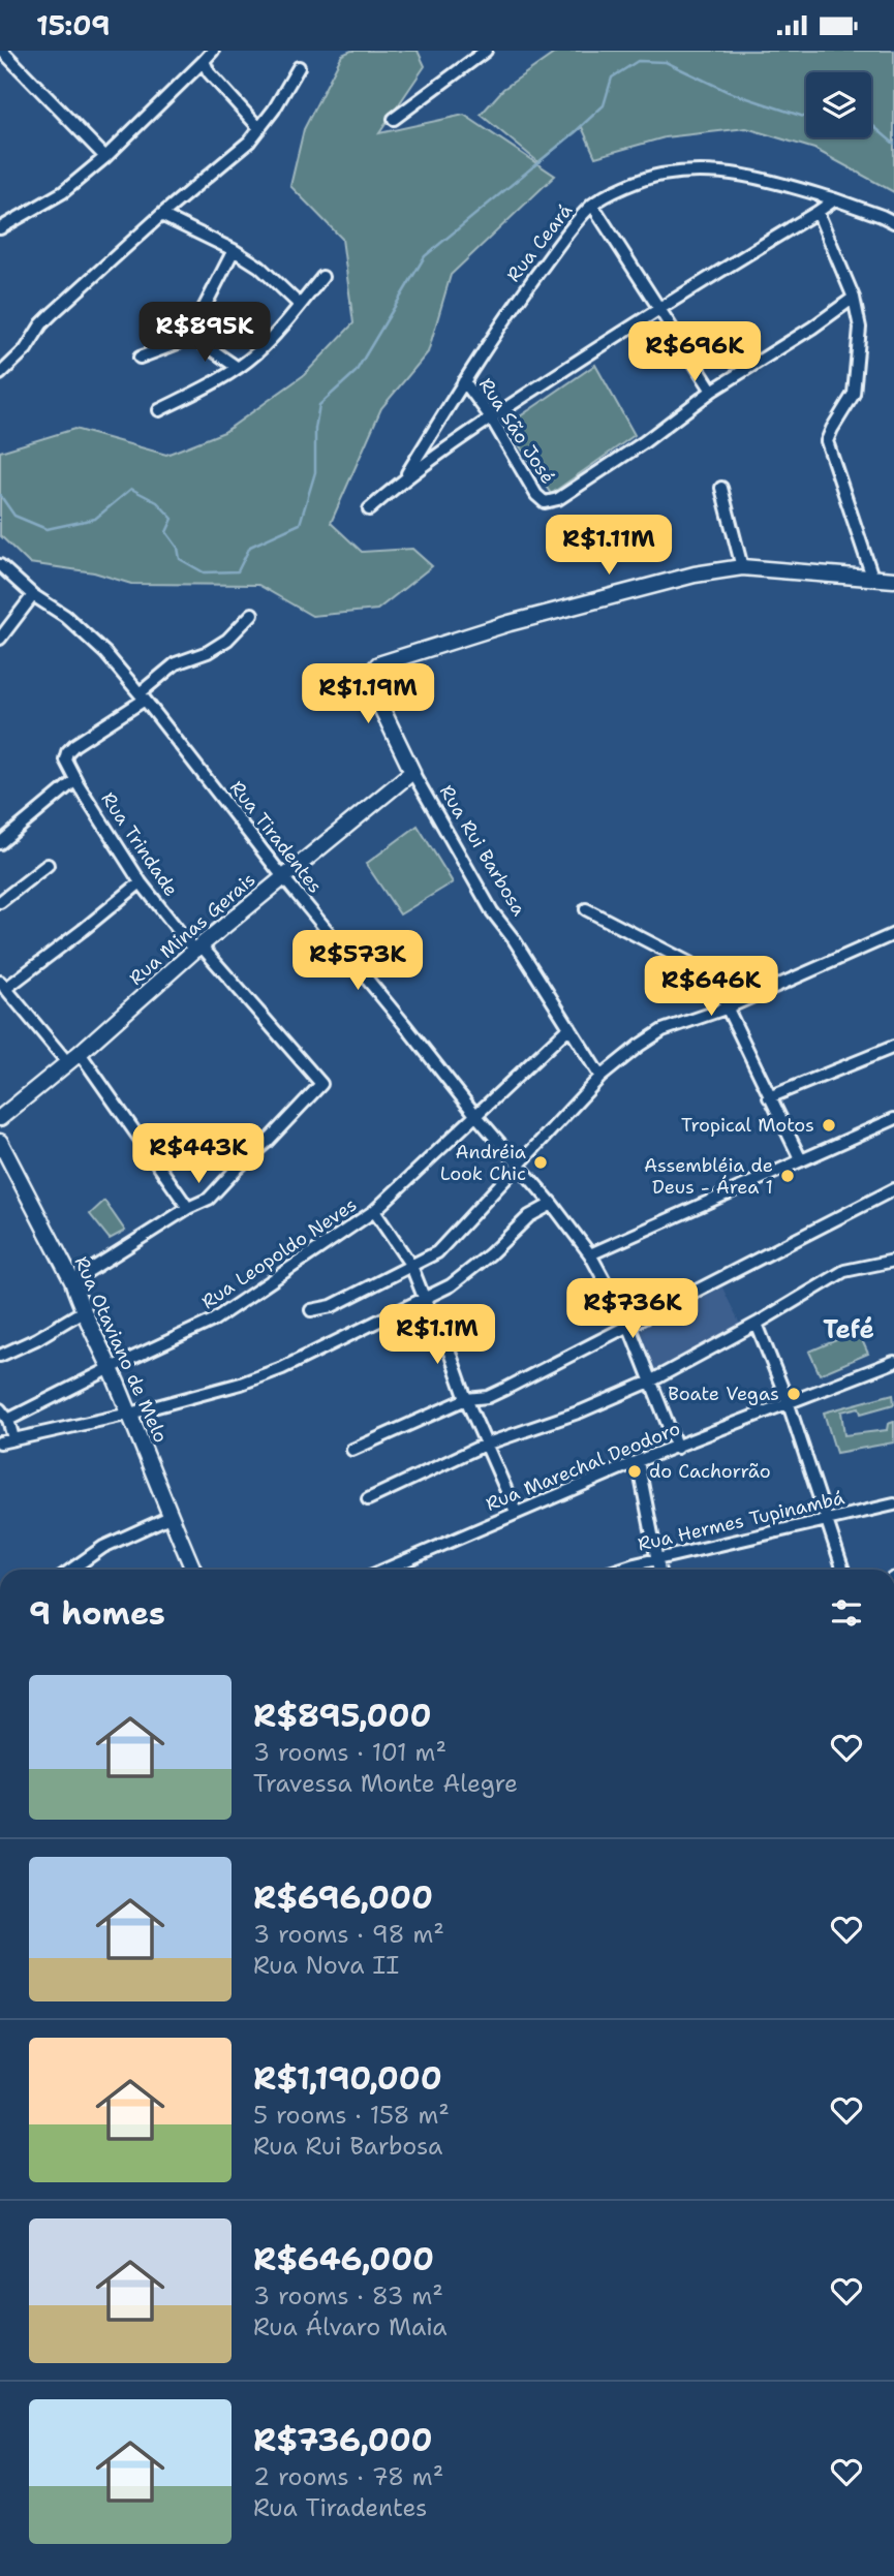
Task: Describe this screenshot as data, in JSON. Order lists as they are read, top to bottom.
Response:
{
  "streets": {
    "street": [
      "Rua Ceará",
      "Rua São José",
      "Rua Tiradentes",
      "Rua Trindade",
      "Rua Rui Barbosa",
      "Rua Minas Gerais",
      "Rua Leopoldo Neves",
      "Rua Otaviano de Melo",
      "Rua Marechal Deodoro",
      "Rua Hermes Tupinambá"
    ]
  },
  "crossings": [
    ["Rua Ceará", "Rua São José"],
    ["Rua Tiradentes", "Rua Trindade"],
    ["Rua Tiradentes", "Rua Minas Gerais"],
    ["Rua Tiradentes", "Rua Leopoldo Neves"],
    ["Rua Tiradentes", "Rua Marechal Deodoro"],
    ["Rua Trindade", "Rua Minas Gerais"],
    ["Rua Rui Barbosa", "Rua Minas Gerais"],
    ["Rua Rui Barbosa", "Rua Leopoldo Neves"],
    ["Rua Leopoldo Neves", "Rua Otaviano de Melo"]
  ],
  "districts": ["Tefé"],
  "places": [
    "Tropical Motos",
    "Andréia Look Chic",
    "Assembléia de Deus - Área 1",
    "Boate Vegas",
    "do Cachorrão"
  ],
  "page": {
    "status": "15:09",
    "price": [
      "R$895K",
      "R$696K",
      "R$1.11M",
      "R$1.19M",
      "R$573K",
      "R$646K",
      "R$443K",
      "R$736K",
      "R$1.1M"
    ],
    "heading": "9 homes",
    "list": [
      {
        "name": "R$895,000",
        "note": "3 rooms · 101 m² · Travessa Monte Alegre"
      },
      {
        "name": "R$696,000",
        "note": "3 rooms · 98 m² · Rua Nova II"
      },
      {
        "name": "R$1,190,000",
        "note": "5 rooms · 158 m² · Rua Rui Barbosa"
      },
      {
        "name": "R$646,000",
        "note": "3 rooms · 83 m² · Rua Álvaro Maia"
      },
      {
        "name": "R$736,000",
        "note": "2 rooms · 78 m² · Rua Tiradentes"
      }
    ]
  }
}
